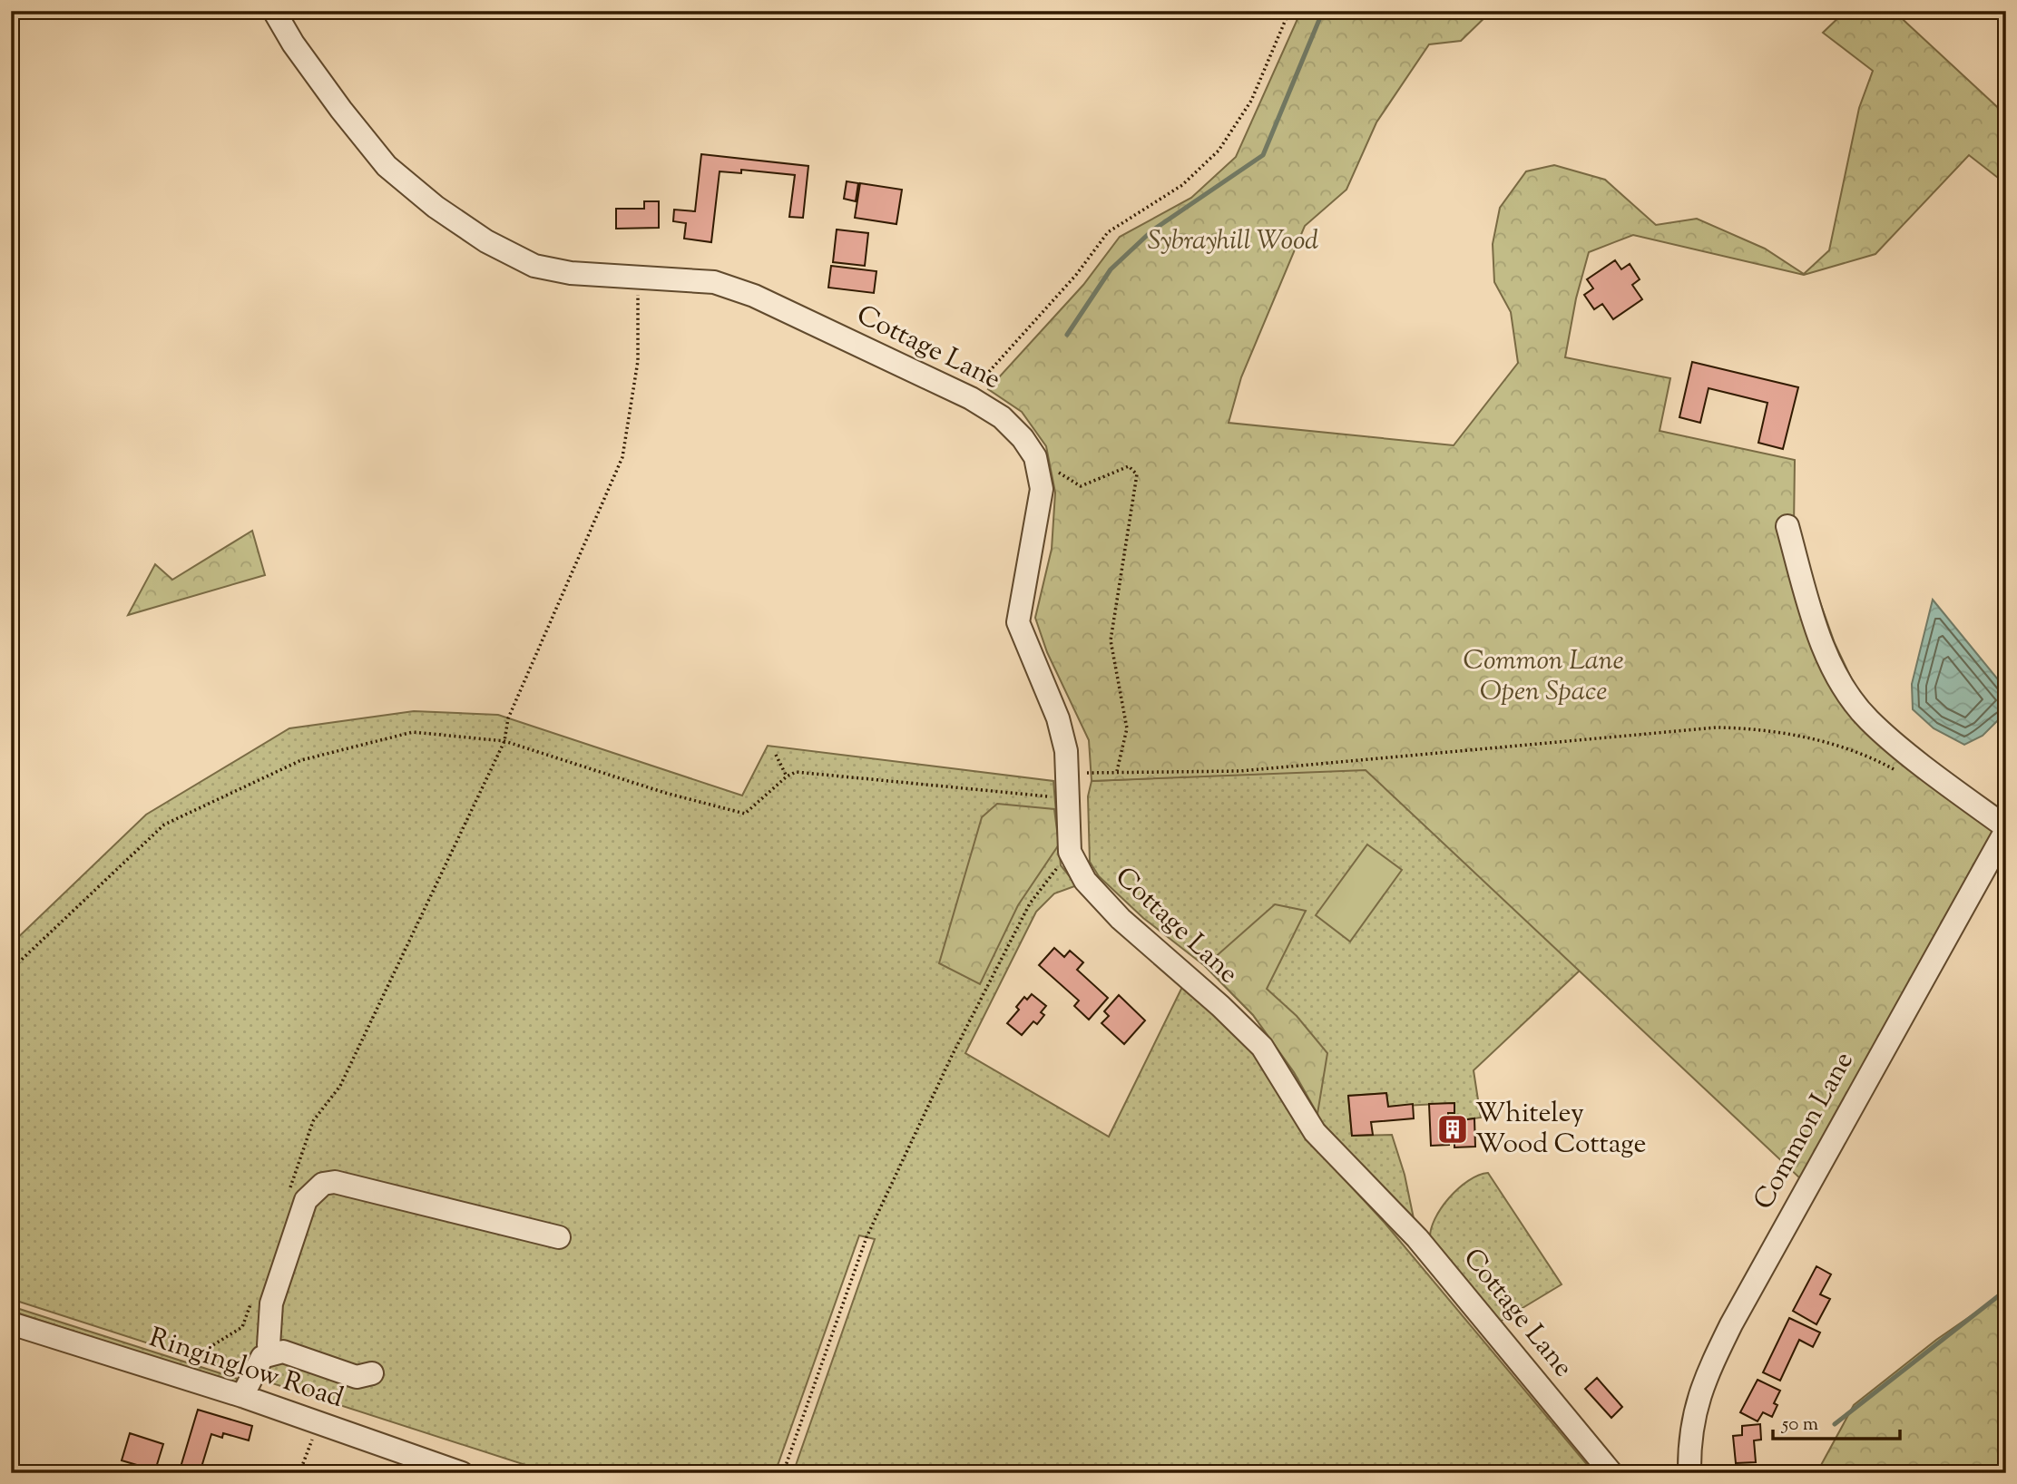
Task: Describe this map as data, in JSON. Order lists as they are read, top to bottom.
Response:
{
  "streets": {
    "street": ["Cottage Lane", "Common Lane", "Ringinglow Road"]
  },
  "parks": ["Sybrayhill Wood", "Common Lane Open Space"],
  "places": {
    "building": ["Whiteley Wood Cottage"]
  },
  "scale_bar": "50 m"
}
